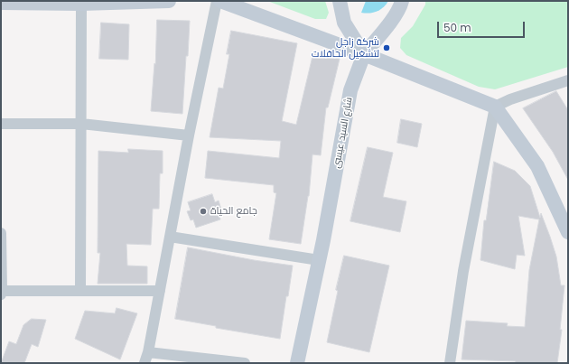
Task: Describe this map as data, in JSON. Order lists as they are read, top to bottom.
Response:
{
  "streets": {
    "street": ["شارع السيد عيسى"]
  },
  "places": ["شركة زاجل لتشغيل الحافلات", "جامع الحياة"],
  "scale_bar": "50 m"
}
